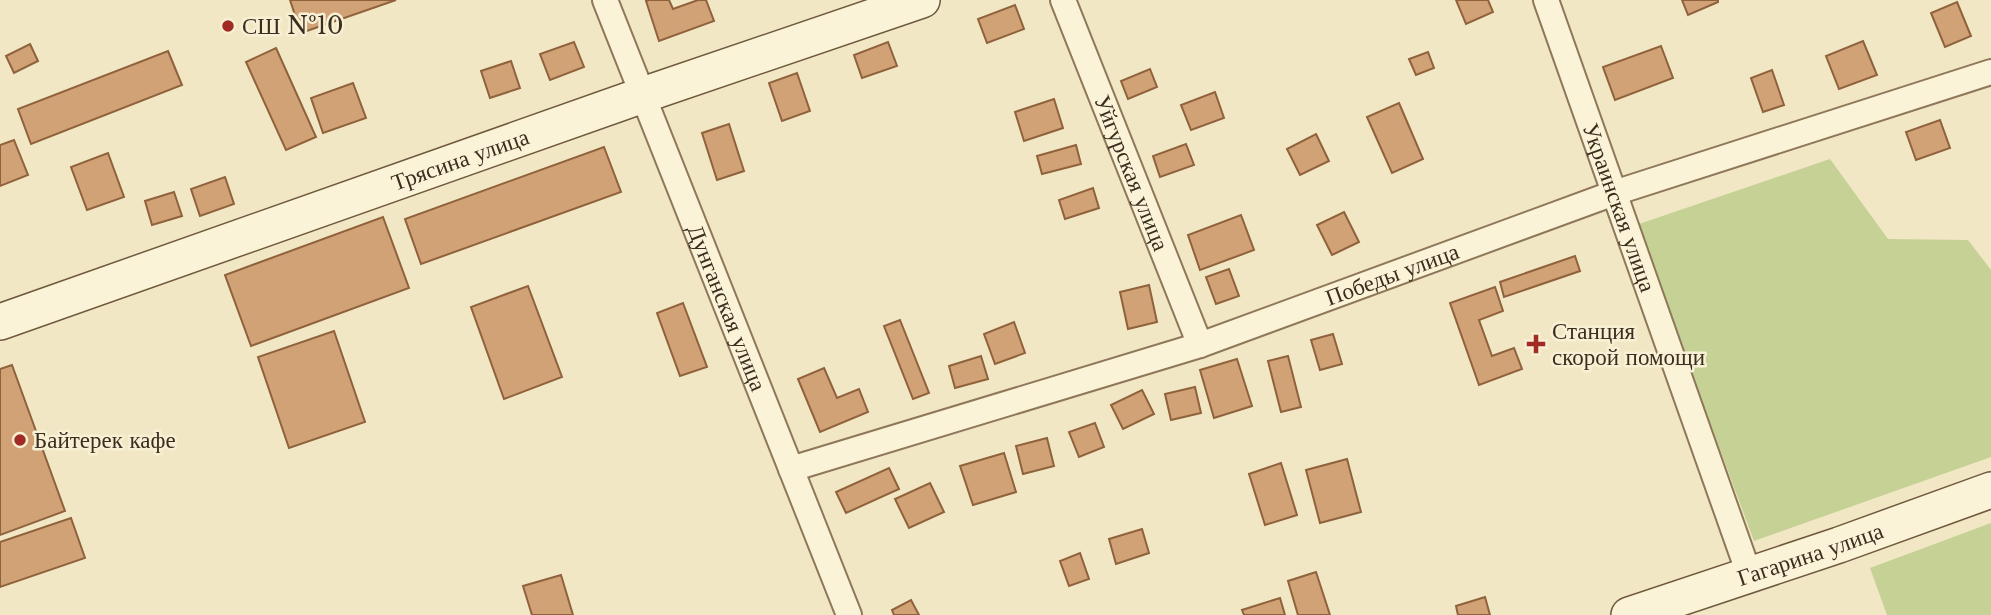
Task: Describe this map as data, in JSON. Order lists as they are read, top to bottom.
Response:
{
  "streets": {
    "street": [
      "Трясина улица",
      "Уйгурская улица",
      "Украинская улица",
      "Победы улица",
      "Дунганская улица",
      "Гагарина улица"
    ]
  },
  "crossings": [
    ["Трясина улица", "Дунганская улица"],
    ["Уйгурская улица", "Победы улица"],
    ["Украинская улица", "Победы улица"],
    ["Украинская улица", "Гагарина улица"],
    ["Победы улица", "Дунганская улица"]
  ],
  "places": {
    "other": ["СШ №10", "Байтерек кафе"],
    "health": ["Станция скорой помощи"]
  }
}
